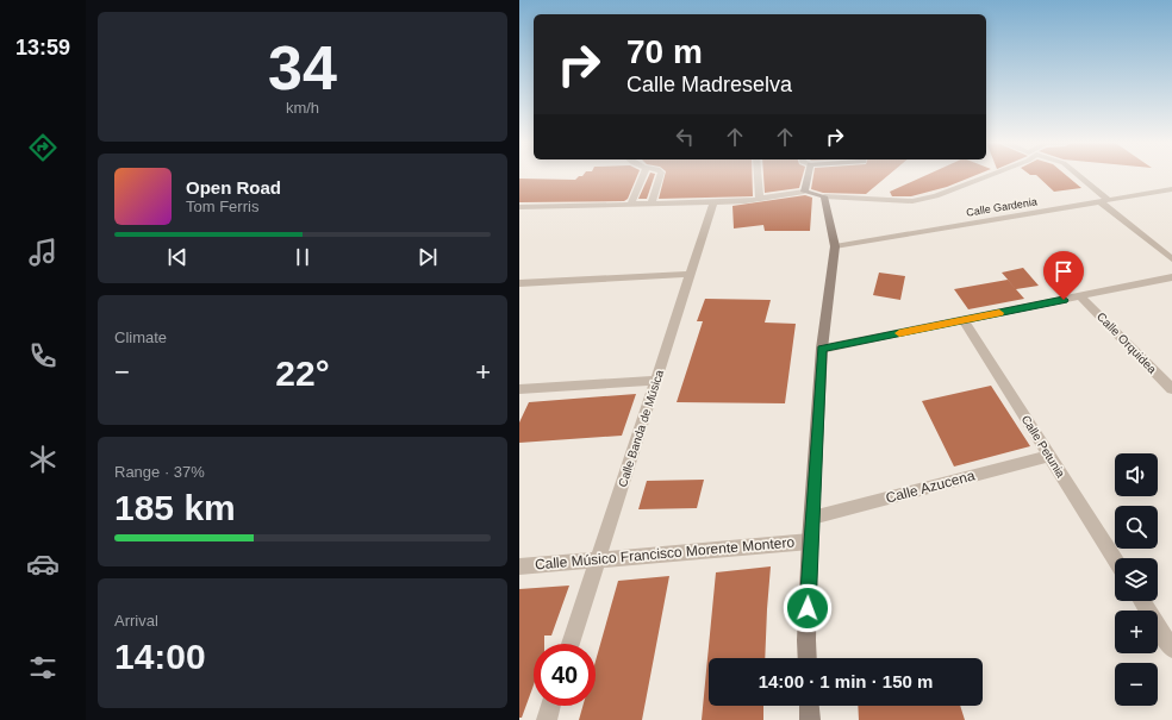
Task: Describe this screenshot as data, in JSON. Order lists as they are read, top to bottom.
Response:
{
  "streets": {
    "street": [
      "Calle Gardenia",
      "Calle Orquidea",
      "Calle Banda de Música",
      "Calle Petunia",
      "Calle Azucena",
      "Calle Músico Francisco Morente Montero"
    ]
  },
  "crossings": [
    ["Calle Banda de Música", "Calle Músico Francisco Morente Montero"],
    ["Calle Petunia", "Calle Azucena"]
  ],
  "page": {
    "tabs": "13:59",
    "tile": [
      ["34", "km/h"],
      "Climate",
      ["Range · 37%", "185 km"],
      ["Arrival", "14:00"]
    ],
    "turn": ["70 m", "Calle Madreselva"],
    "song": ["Open Road", "Tom Ferris"],
    "heat": ["−", "22°", "+"],
    "map_buttons": ["+", "−"],
    "limit": "40",
    "trip": "14:00 · 1 min · 150 m"
  }
}
